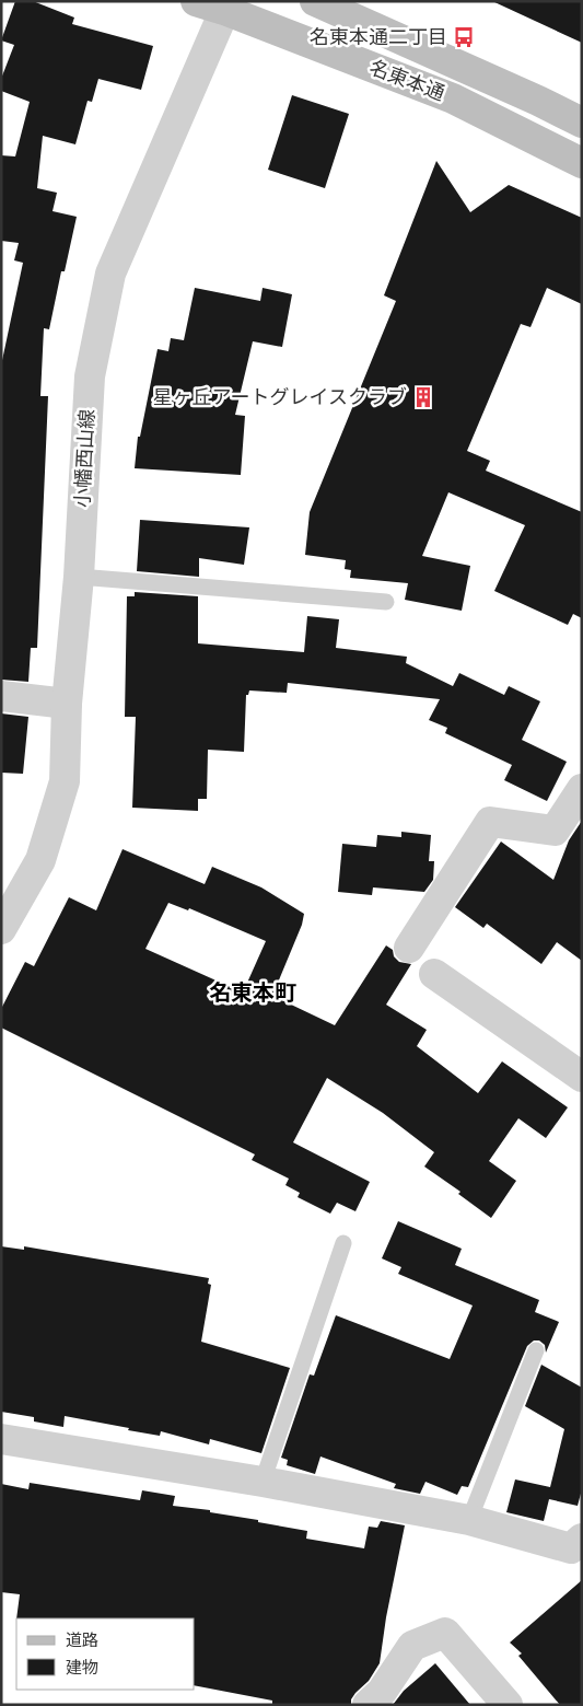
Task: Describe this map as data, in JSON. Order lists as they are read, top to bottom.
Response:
{
  "streets": {
    "main road": ["名東本通"],
    "street": ["小幡西山線"]
  },
  "crossings": [
    ["名東本通", "小幡西山線"]
  ],
  "districts": ["名東本町"],
  "places": {
    "bus stop": ["名東本通二丁目"],
    "building": ["星ヶ丘アートグレイスクラブ"]
  },
  "legend": ["道路", "建物"]
}
